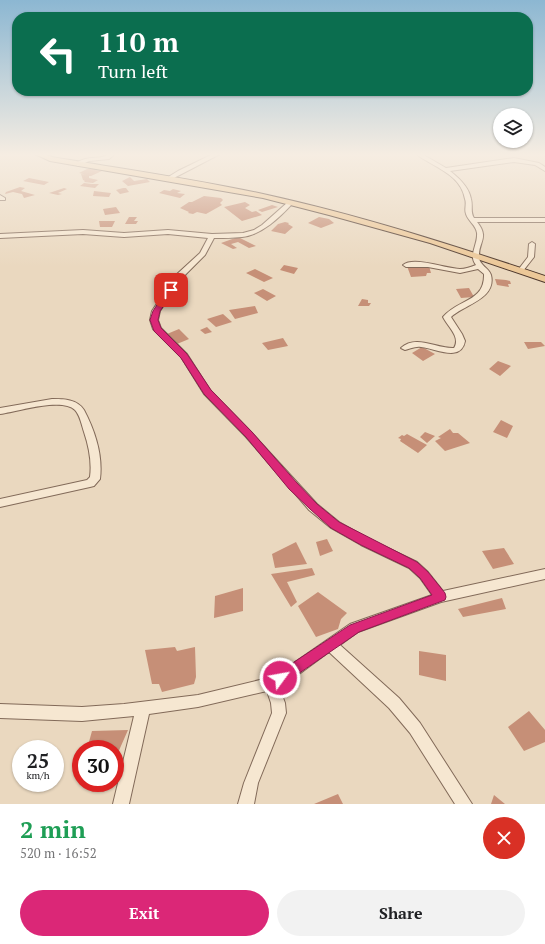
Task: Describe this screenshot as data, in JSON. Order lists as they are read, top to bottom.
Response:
{
  "page": {
    "turn": ["110 m", "Turn left"],
    "speed": "25 km/h",
    "limit": "30",
    "heading": ["2 min", "520 m · 16:52"],
    "buttons": ["Exit", "Share"]
  }
}
